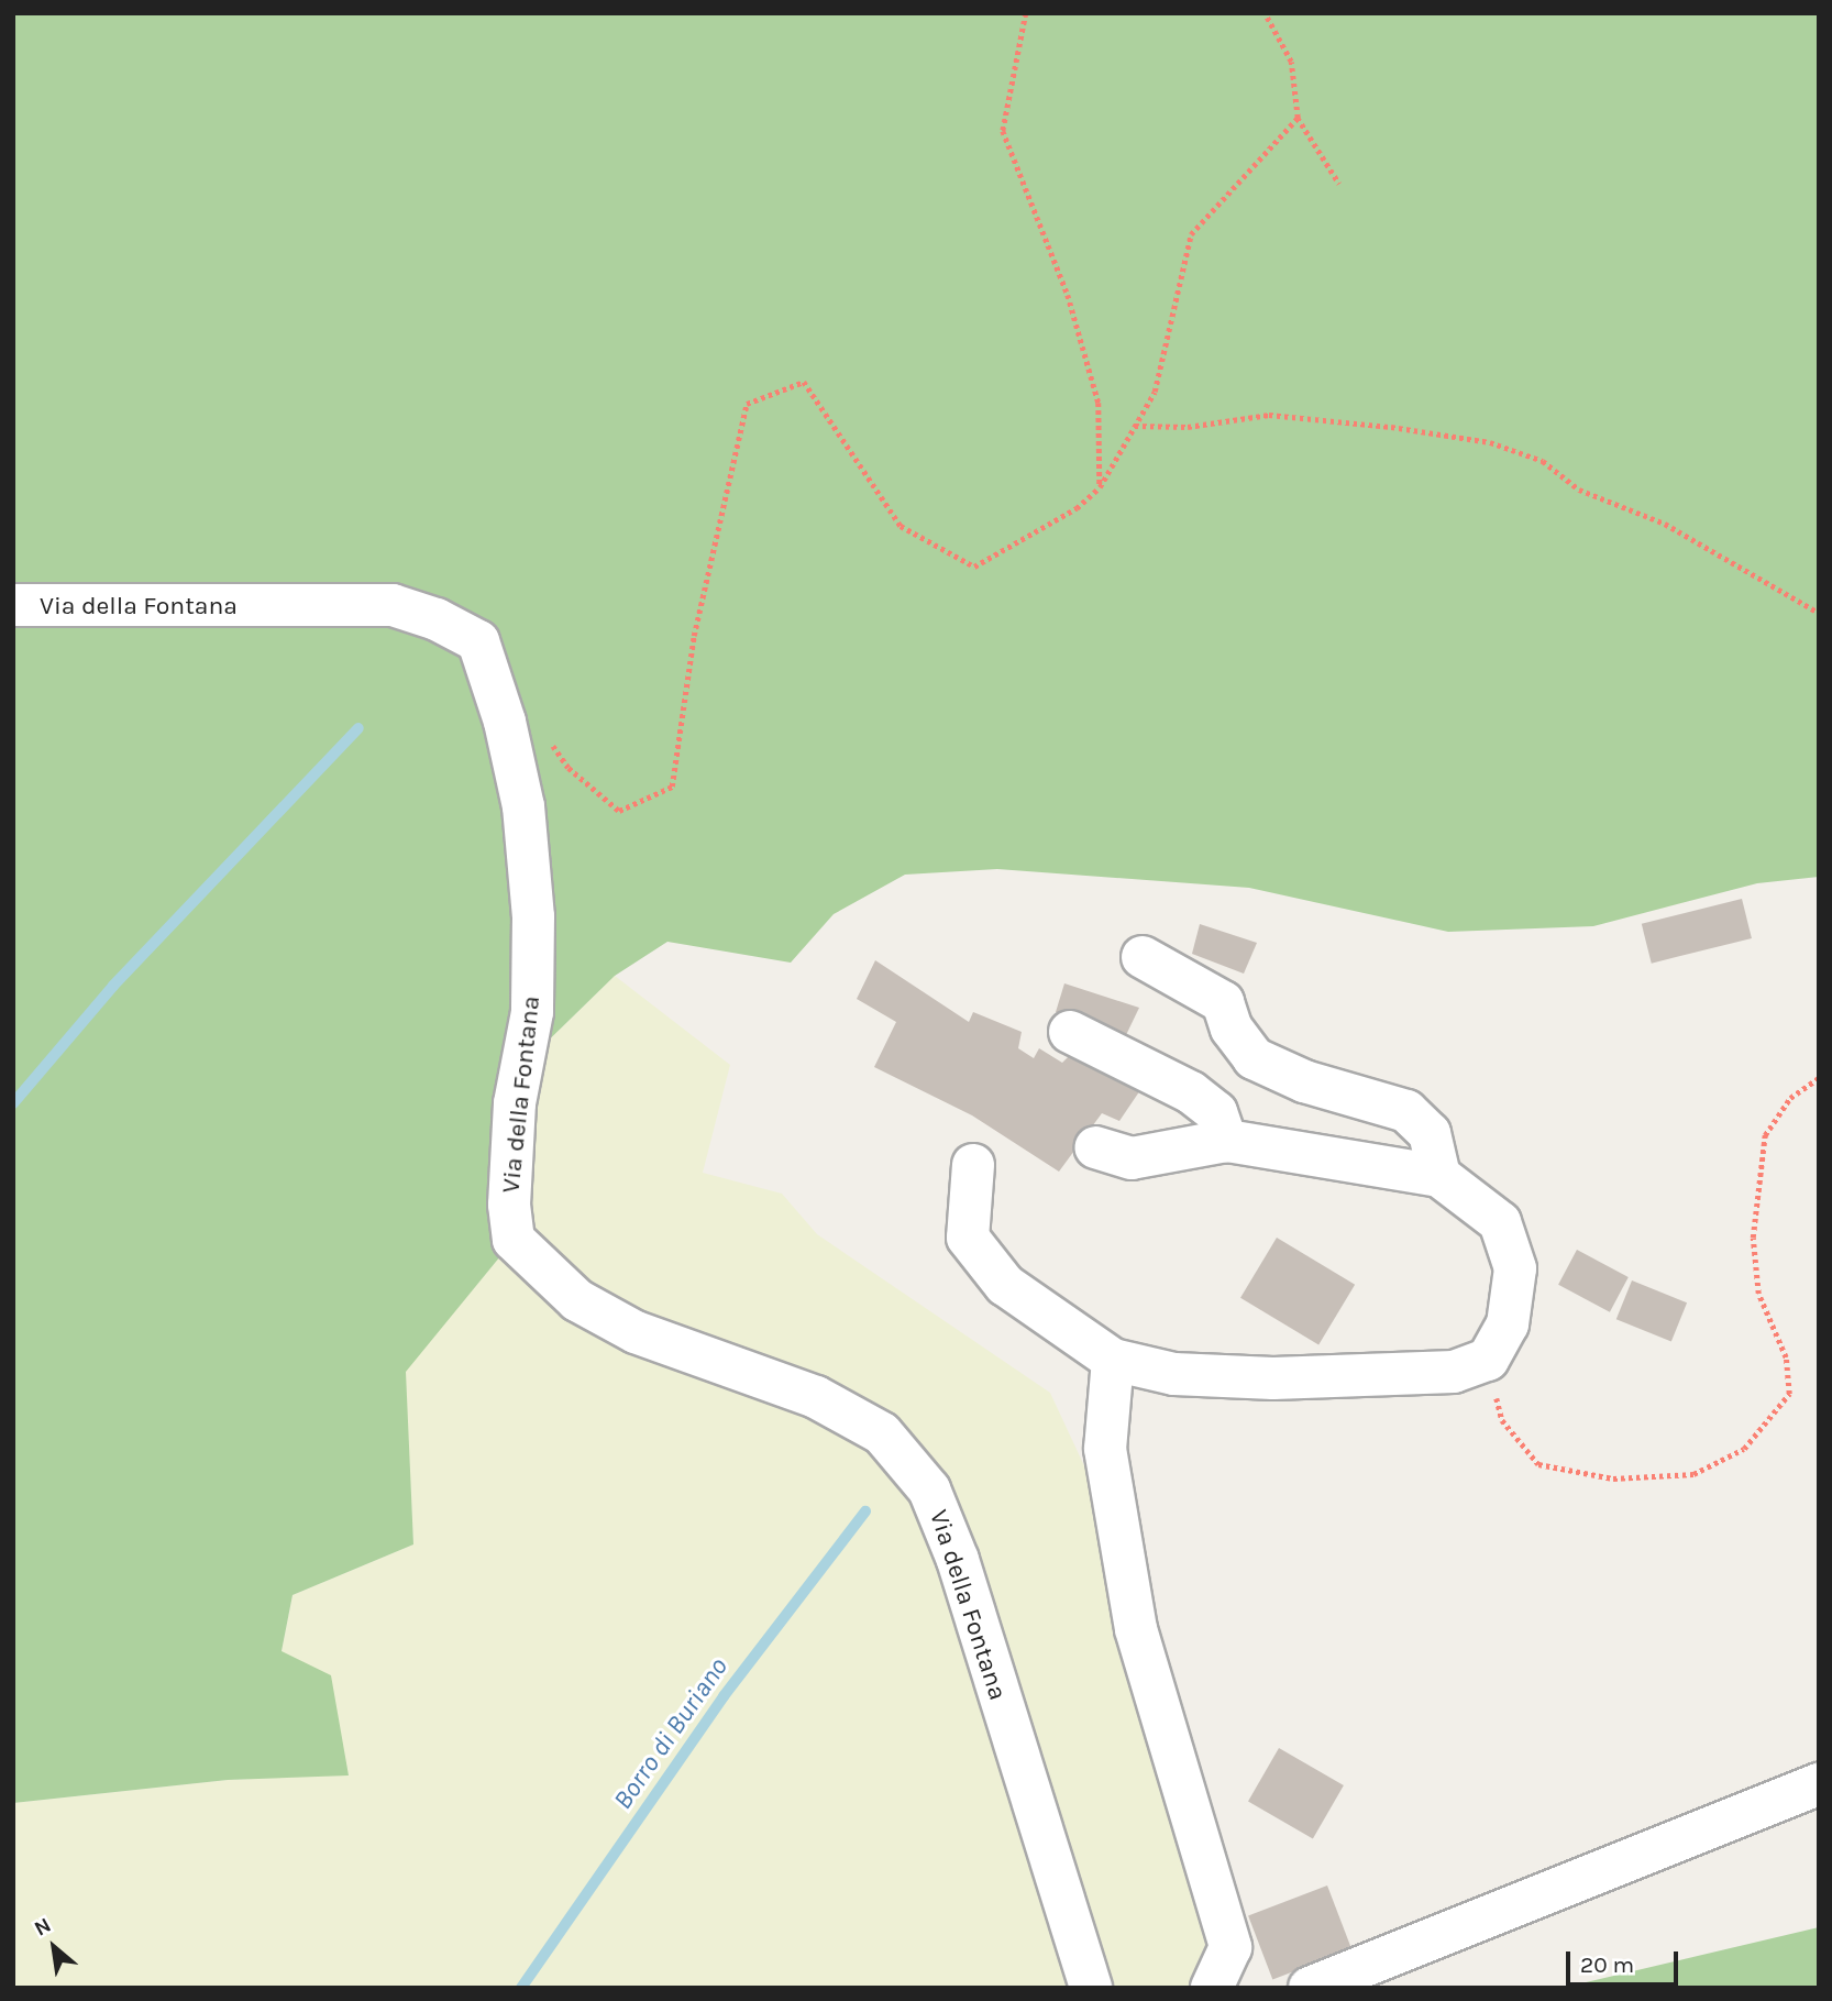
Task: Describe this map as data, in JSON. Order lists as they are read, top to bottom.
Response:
{
  "streets": {
    "street": ["Via della Fontana"]
  },
  "water": ["Borro di Buriano"],
  "scale_bar": "20 m",
  "north": "top left"
}
